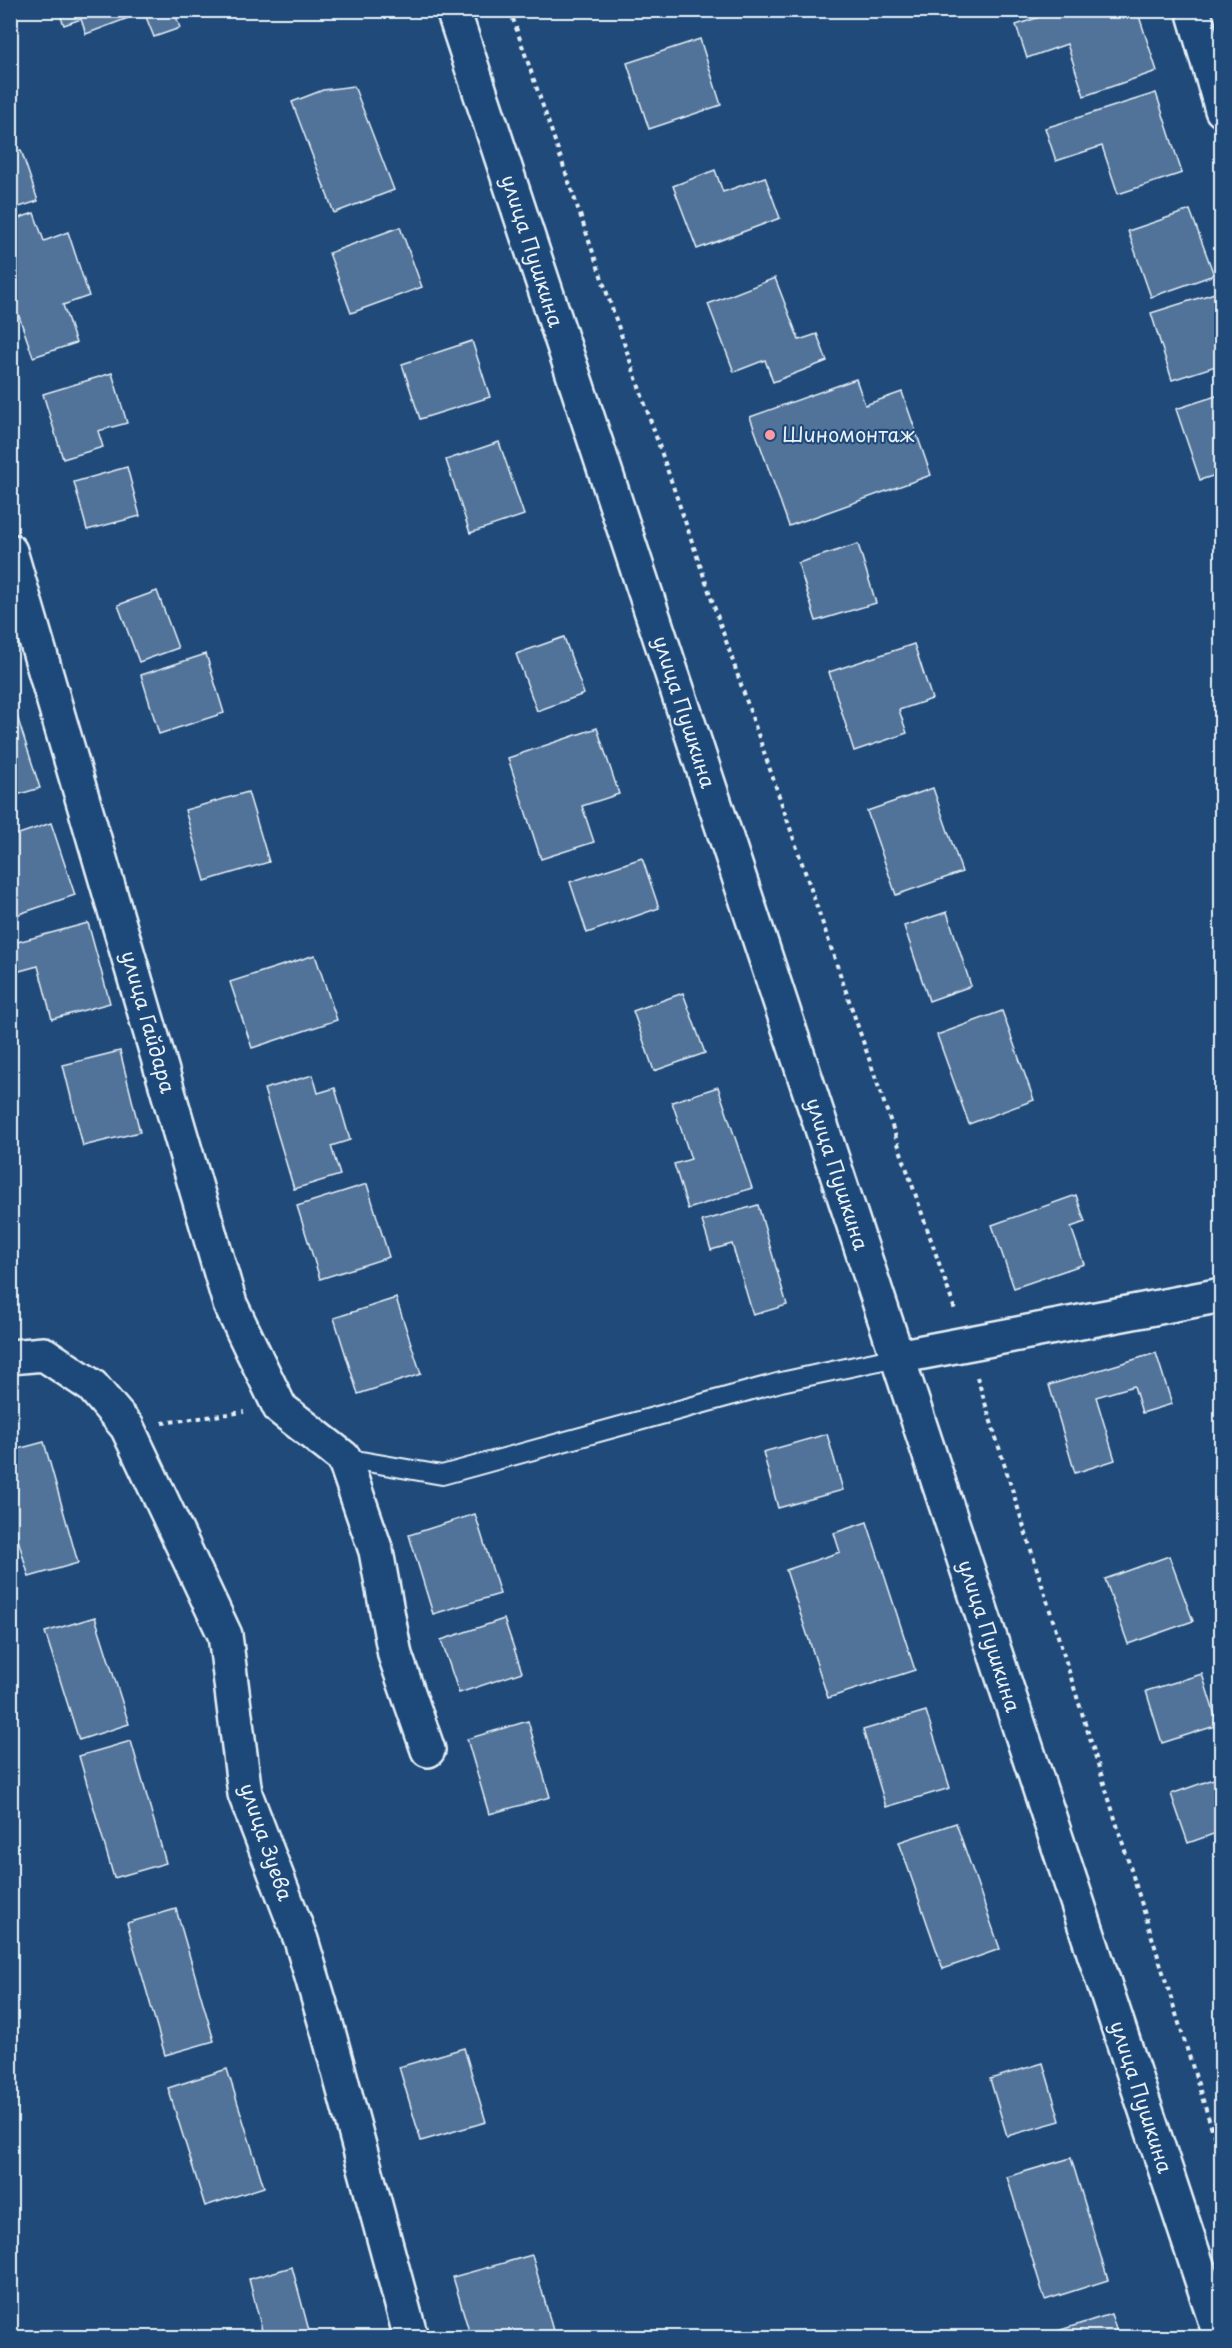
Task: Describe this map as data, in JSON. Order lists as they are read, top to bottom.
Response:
{
  "streets": {
    "street": ["улица Пушкина", "улица Гайдара", "улица Зуева"]
  },
  "places": ["Шиномонтаж"]
}
